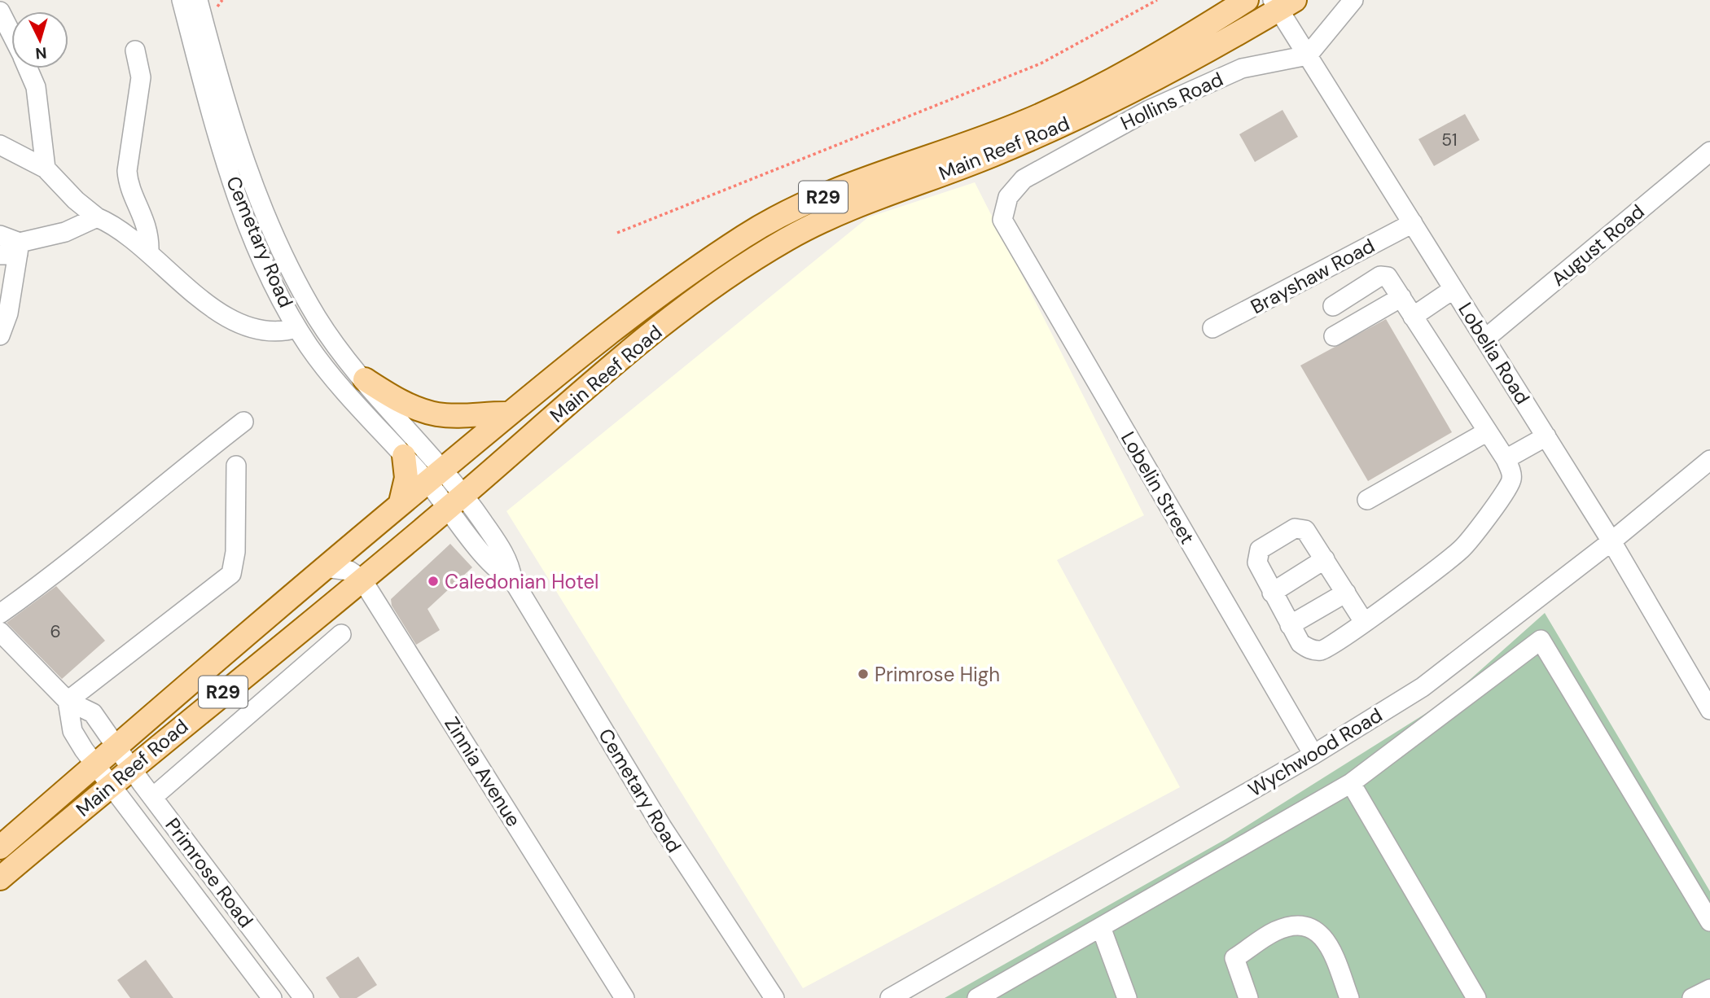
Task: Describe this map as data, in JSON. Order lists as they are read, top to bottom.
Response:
{
  "streets": {
    "main road": ["Main Reef Road", "R29"],
    "street": [
      "Hollins Road",
      "Cemetary Road",
      "August Road",
      "Brayshaw Road",
      "Lobelia Road",
      "Lobelin Street",
      "Wychwood Road",
      "Zinnia Avenue",
      "Primrose Road"
    ]
  },
  "crossings": [
    ["Hollins Road", "Lobelia Road"],
    ["Hollins Road", "Lobelin Street"],
    ["Main Reef Road", "Cemetary Road"],
    ["Main Reef Road", "Lobelia Road"],
    ["Main Reef Road", "Zinnia Avenue"],
    ["Main Reef Road", "Primrose Road"],
    ["August Road", "Lobelia Road"],
    ["Brayshaw Road", "Lobelia Road"],
    ["Lobelia Road", "Wychwood Road"],
    ["Lobelin Street", "Wychwood Road"]
  ],
  "places": ["Caledonian Hotel", "Primrose High"],
  "house_numbers": ["51", "6"],
  "north": "bottom"
}
